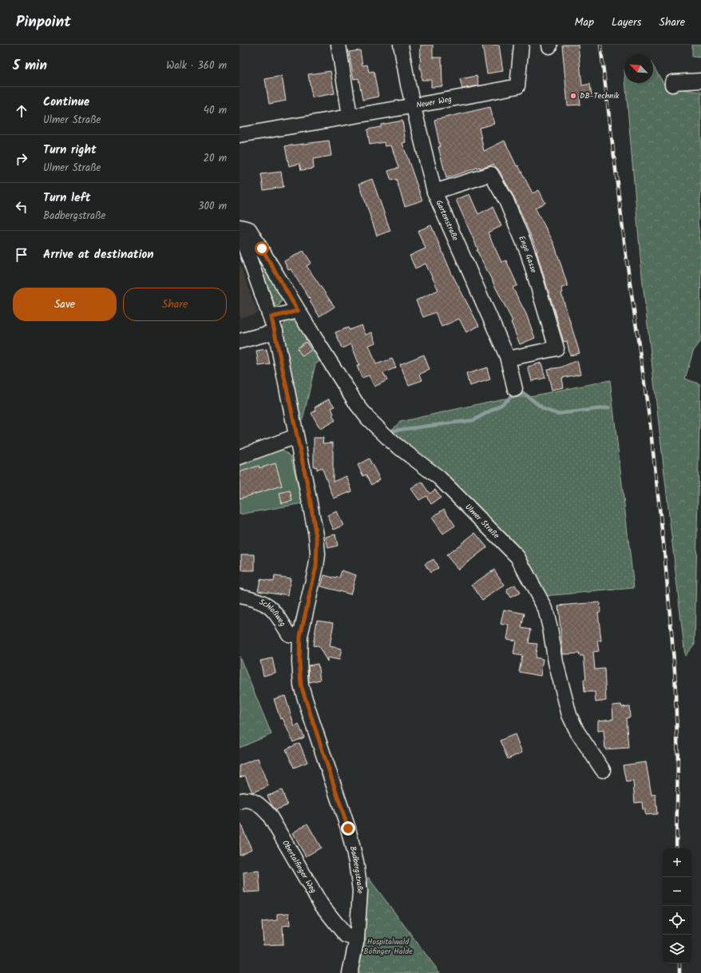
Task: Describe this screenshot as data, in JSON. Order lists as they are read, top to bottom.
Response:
{
  "streets": {
    "street": [
      "Neuer Weg",
      "Gartenstraße",
      "Enge Gasse",
      "Ulmer Straße",
      "Schloßweg",
      "Obertalfinger Weg",
      "Badbergstraße"
    ]
  },
  "crossings": [
    ["Neuer Weg", "Gartenstraße"],
    ["Gartenstraße", "Enge Gasse"],
    ["Schloßweg", "Badbergstraße"],
    ["Obertalfinger Weg", "Badbergstraße"]
  ],
  "parks": ["Hospitalwald Böfinger Halde"],
  "places": ["DB-Technik"],
  "north": "top left",
  "page": {
    "header": "Pinpoint",
    "nav": ["Map", "Layers", "Share"],
    "heading": ["5 min", "Walk · 360 m"],
    "list": [
      ["Continue", "Ulmer Straße", "40 m"],
      ["Turn right", "Ulmer Straße", "20 m"],
      ["Turn left", "Badbergstraße", "300 m"],
      "Arrive at destination"
    ],
    "buttons": ["Save", "Share"],
    "map_buttons": ["+", "−"]
  }
}
